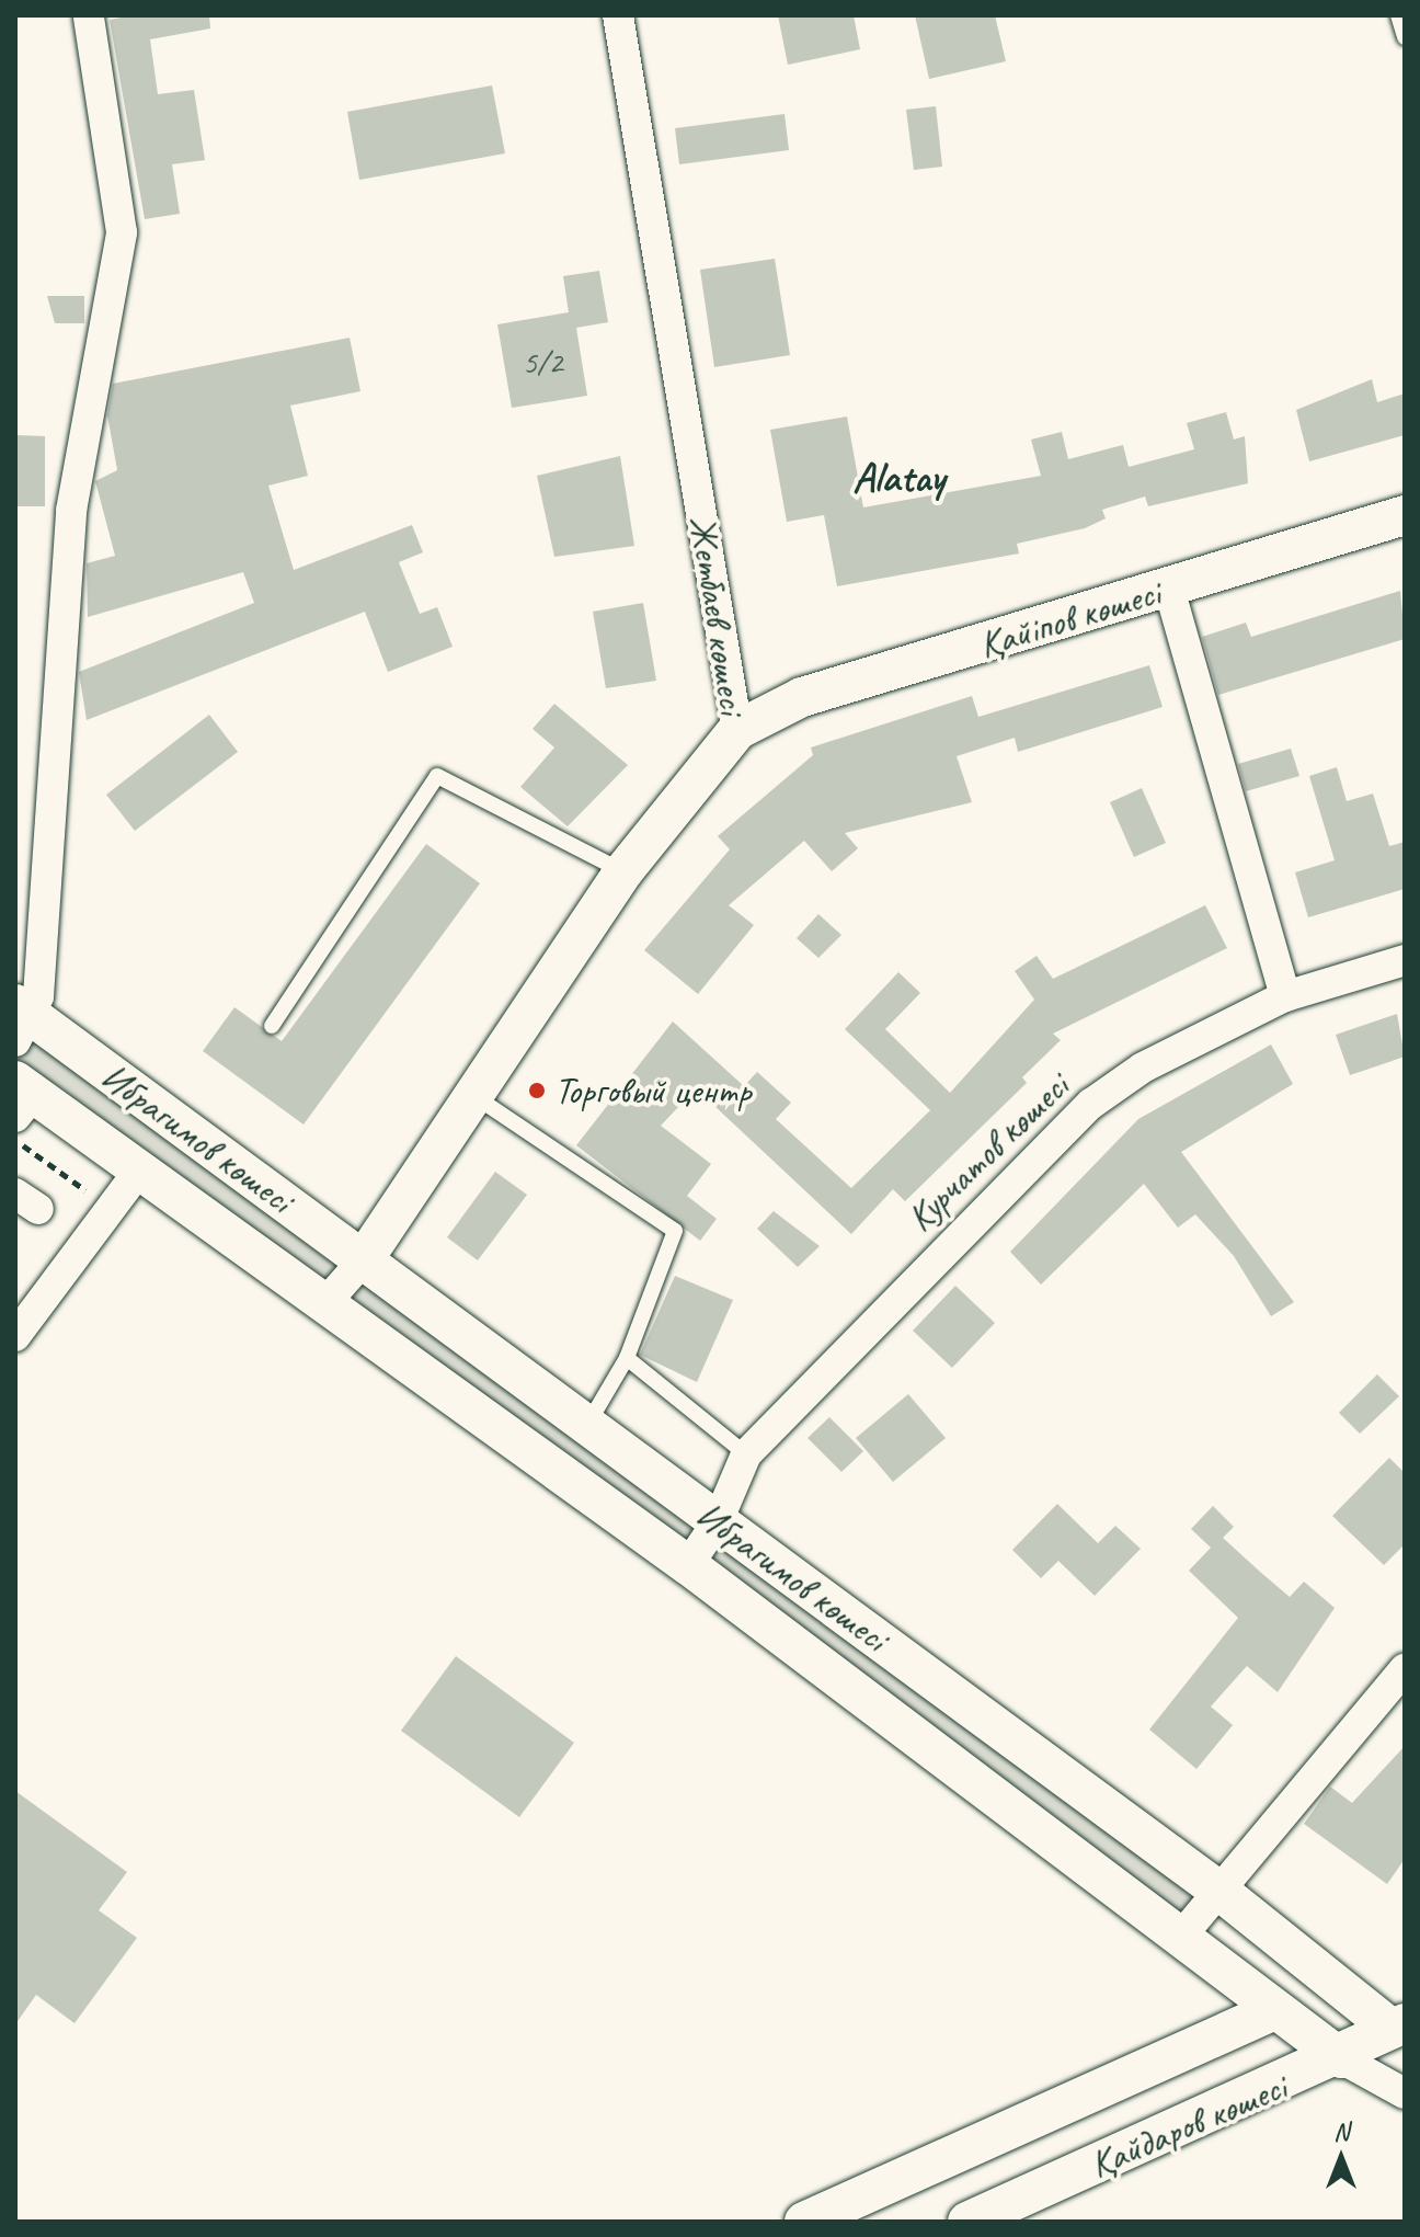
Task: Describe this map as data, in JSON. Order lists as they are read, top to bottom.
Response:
{
  "streets": {
    "street": [
      "Жетбаев көшесі",
      "Қайіпов көшесі",
      "Ибрагимов көшесі",
      "Курчатов көшесі",
      "Қайдаров көшесі"
    ]
  },
  "crossings": [
    ["Жетбаев көшесі", "Қайіпов көшесі"],
    ["Жетбаев көшесі", "Ибрагимов көшесі"],
    ["Ибрагимов көшесі", "Курчатов көшесі"],
    ["Ибрагимов көшесі", "Қайдаров көшесі"]
  ],
  "districts": ["Alatay"],
  "places": ["Торговый центр"],
  "house_numbers": ["5/2"],
  "north": "top"
}
